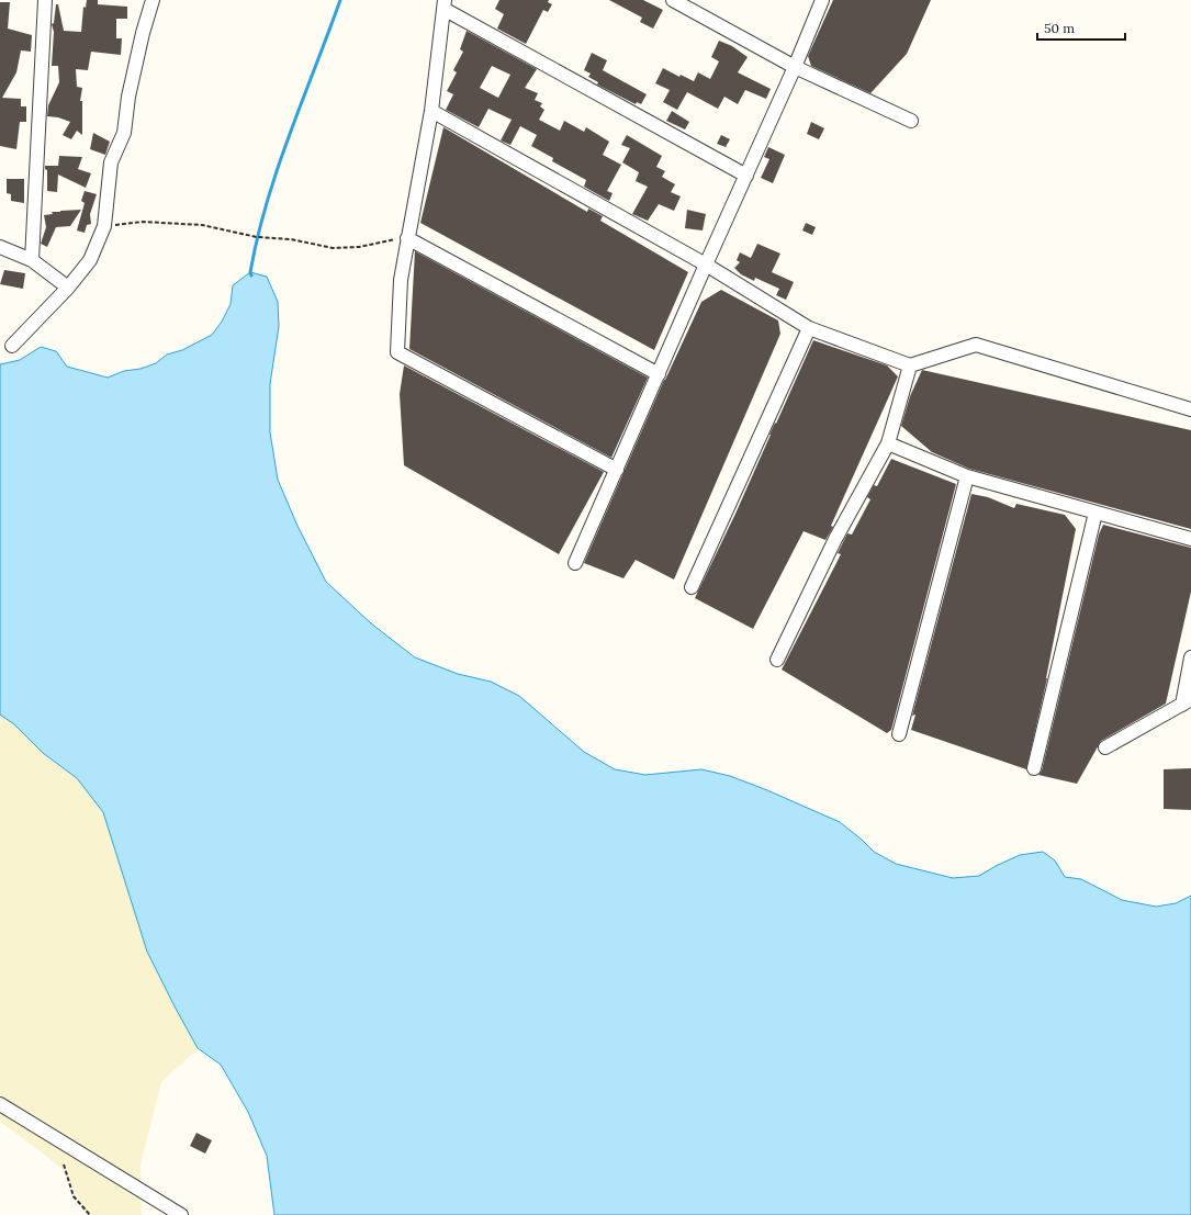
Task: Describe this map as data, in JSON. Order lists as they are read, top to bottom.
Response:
{
  "scale_bar": "50 m"
}
